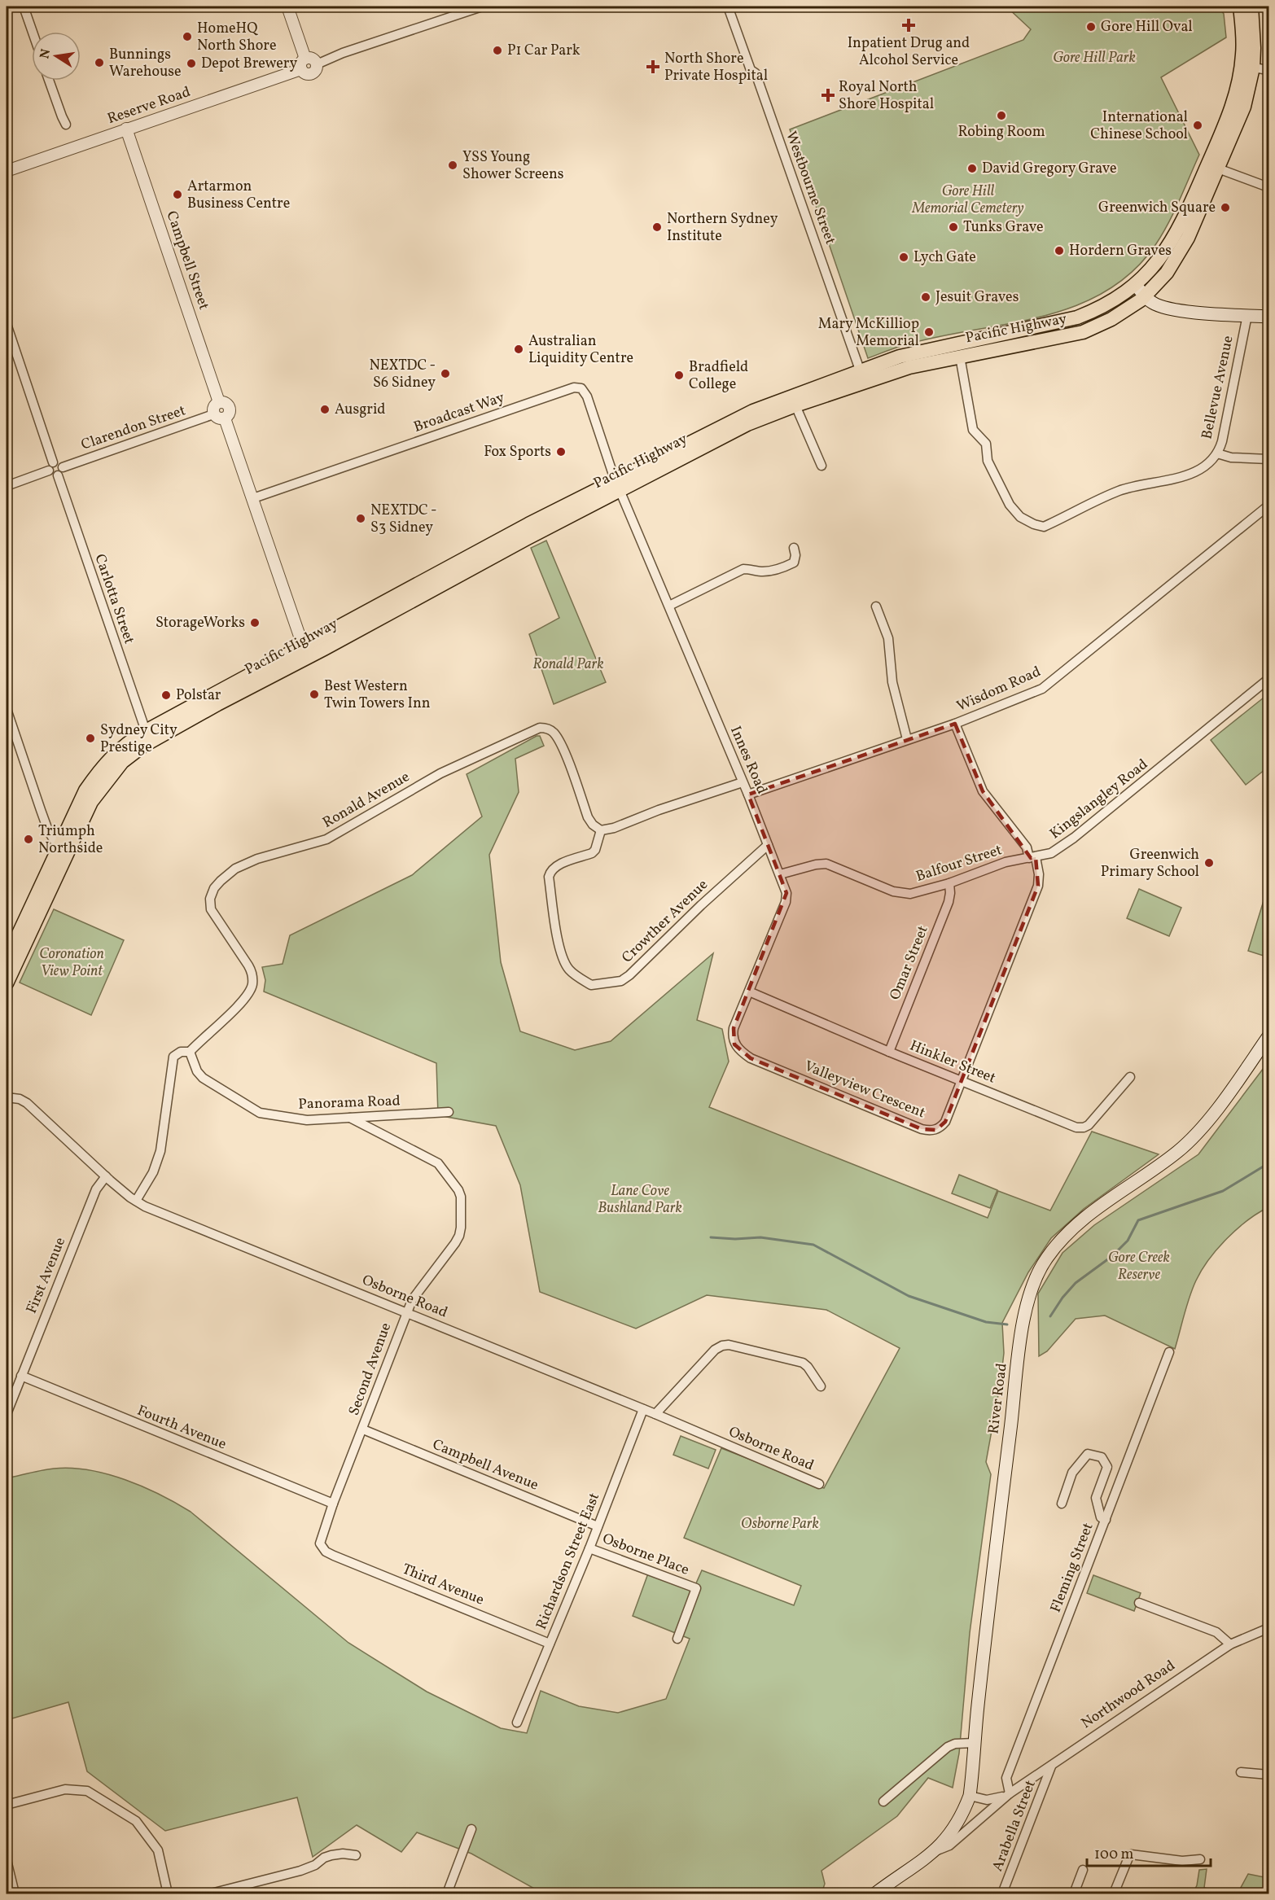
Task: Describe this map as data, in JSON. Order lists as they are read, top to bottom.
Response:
{
  "streets": {
    "main road": ["Pacific Highway", "River Road", "Northwood Road"],
    "street": [
      "Reserve Road",
      "Westbourne Street",
      "Campbell Street",
      "Bellevue Avenue",
      "Broadcast Way",
      "Clarendon Street",
      "Carlotta Street",
      "Wisdom Road",
      "Innes Road",
      "Kingslangley Road",
      "Ronald Avenue",
      "Balfour Street",
      "Crowther Avenue",
      "Omar Street",
      "Hinkler Street",
      "Valleyview Crescent",
      "Panorama Road",
      "First Avenue",
      "Osborne Road",
      "Second Avenue",
      "Fourth Avenue",
      "Campbell Avenue",
      "Osborne Place",
      "Richardson Street East",
      "Fleming Street",
      "Third Avenue",
      "Arabella Street"
    ]
  },
  "crossings": [
    ["Reserve Road", "Campbell Street"],
    ["Westbourne Street", "Pacific Highway"],
    ["Campbell Street", "Clarendon Street"],
    ["Pacific Highway", "Bellevue Avenue"],
    ["Pacific Highway", "Broadcast Way"],
    ["Pacific Highway", "Carlotta Street"],
    ["Pacific Highway", "Innes Road"],
    ["Broadcast Way", "Innes Road"],
    ["Clarendon Street", "Carlotta Street"],
    ["Wisdom Road", "Innes Road"],
    ["Innes Road", "Balfour Street"],
    ["Innes Road", "Crowther Avenue"],
    ["Innes Road", "Hinkler Street"],
    ["Innes Road", "Valleyview Crescent"],
    ["Kingslangley Road", "Balfour Street"],
    ["Ronald Avenue", "Crowther Avenue"],
    ["Ronald Avenue", "Panorama Road"],
    ["Ronald Avenue", "Osborne Road"],
    ["Balfour Street", "Omar Street"],
    ["Omar Street", "Hinkler Street"],
    ["Hinkler Street", "Valleyview Crescent"],
    ["Panorama Road", "Second Avenue"],
    ["First Avenue", "Osborne Road"],
    ["First Avenue", "Fourth Avenue"],
    ["Osborne Road", "Second Avenue"],
    ["Osborne Road", "Richardson Street East"],
    ["Second Avenue", "Fourth Avenue"],
    ["Second Avenue", "Campbell Avenue"],
    ["Second Avenue", "Third Avenue"],
    ["River Road", "Northwood Road"],
    ["Campbell Avenue", "Richardson Street East"],
    ["Osborne Place", "Richardson Street East"],
    ["Richardson Street East", "Third Avenue"],
    ["Fleming Street", "Northwood Road"],
    ["Northwood Road", "Arabella Street"]
  ],
  "parks": [
    "Gore Hill Park",
    "Gore Hill Memorial Cemetery",
    "Ronald Park",
    "Coronation View Point",
    "Lane Cove Bushland Park",
    "Gore Creek Reserve",
    "Osborne Park"
  ],
  "places": {
    "health": ["Inpatient Drug and Alcohol Service", "North Shore Private Hospital", "Royal North Shore Hospital"],
    "other": [
      "Gore Hill Oval",
      "HomeHQ North Shore",
      "P1 Car Park",
      "Bunnings Warehouse",
      "Depot Brewery",
      "Robing Room",
      "International Chinese School",
      "YSS Young Shower Screens",
      "David Gregory Grave",
      "Artarmon Business Centre",
      "Greenwich Square",
      "Northern Sydney Institute",
      "Tunks Grave",
      "Hordern Graves",
      "Lych Gate",
      "Jesuit Graves",
      "Mary McKilliop Memorial",
      "Australian Liquidity Centre",
      "NEXTDC - S6 Sidney",
      "Bradfield College",
      "Ausgrid",
      "Fox Sports",
      "NEXTDC - S3 Sidney",
      "StorageWorks",
      "Best Western Twin Towers Inn",
      "Polstar",
      "Sydney City Prestige",
      "Triumph Northside",
      "Greenwich Primary School"
    ]
  },
  "scale_bar": "100 m",
  "north": "left"
}
